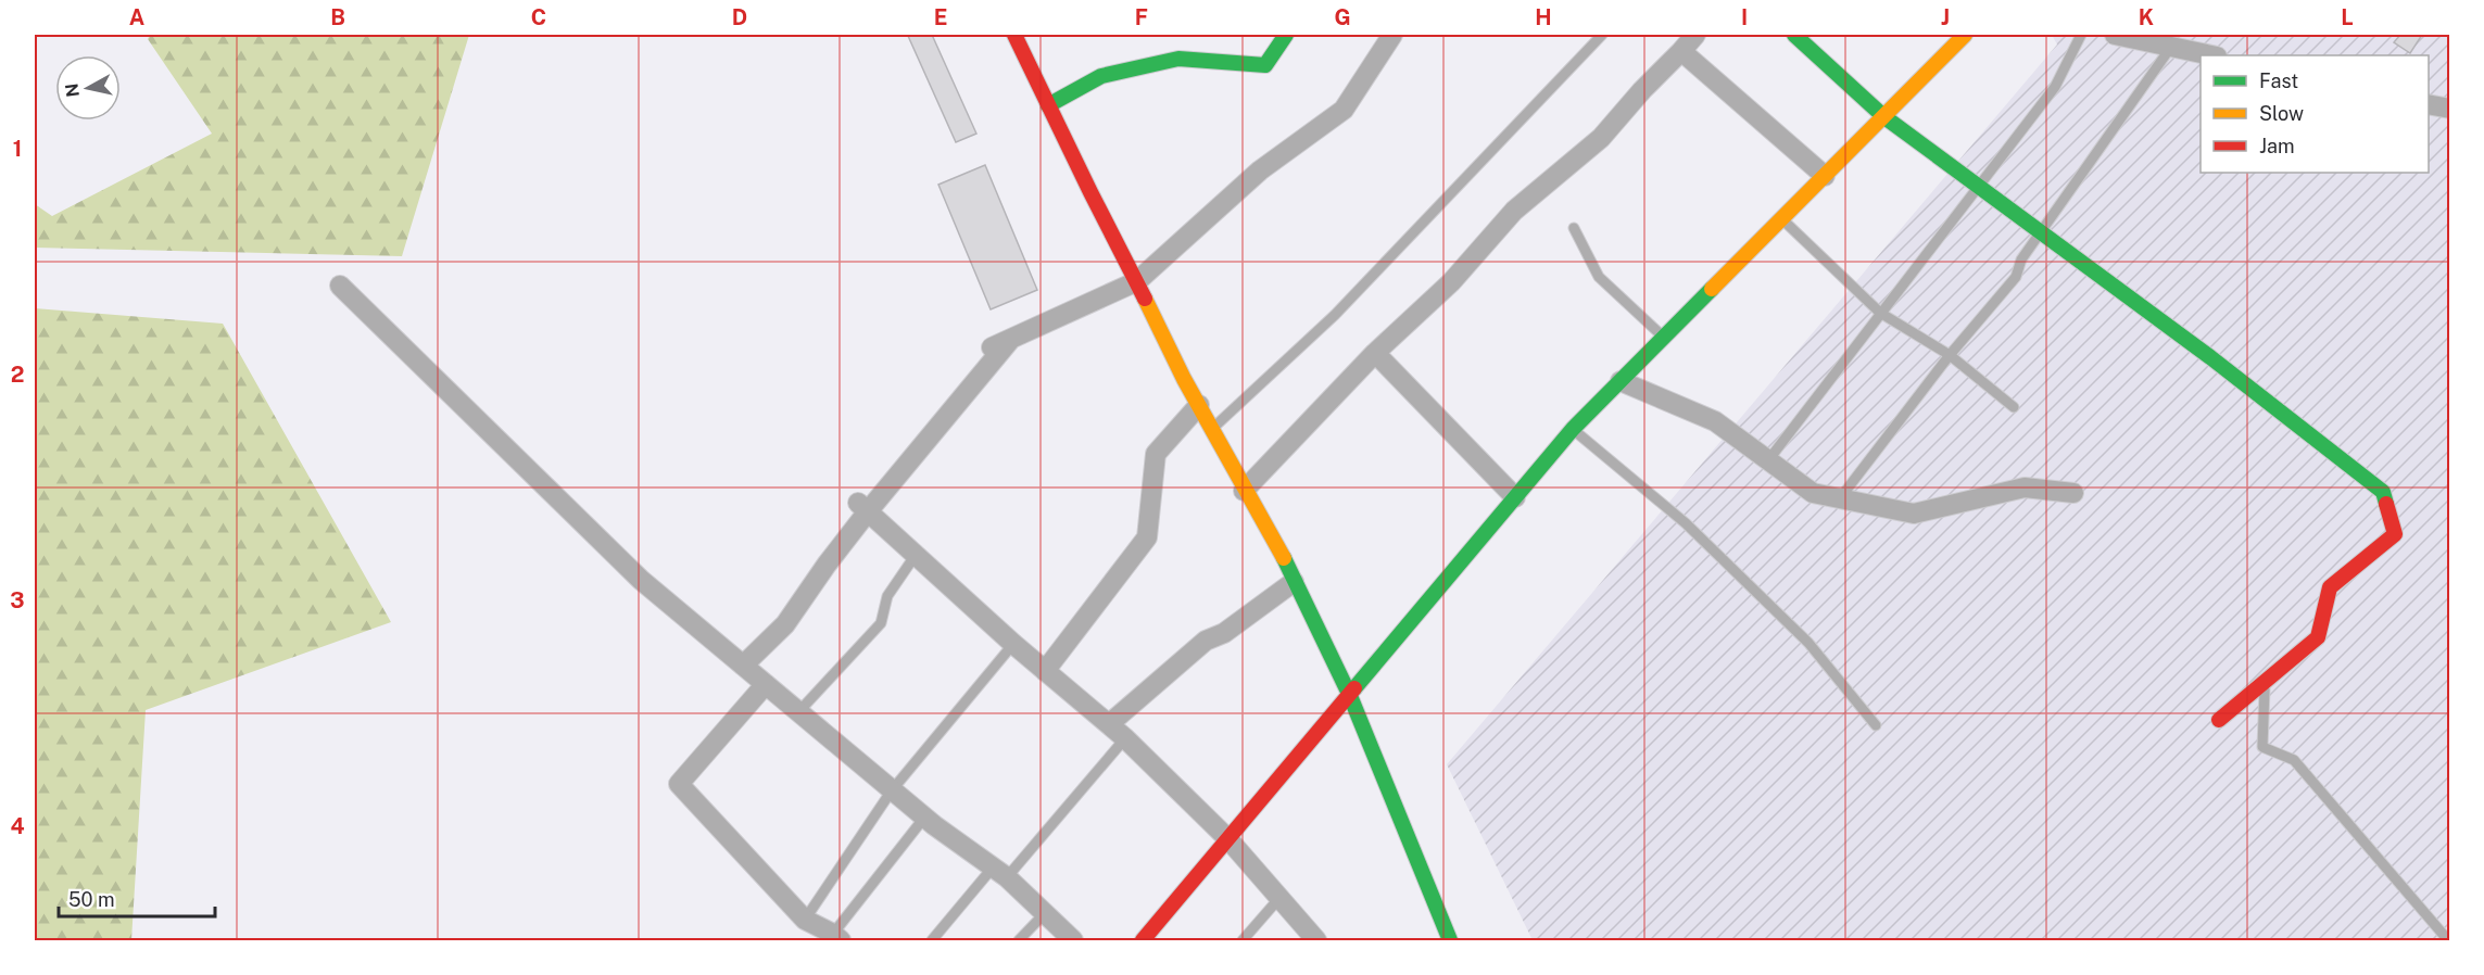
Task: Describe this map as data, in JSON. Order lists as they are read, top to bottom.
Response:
{
  "legend": ["Fast", "Slow", "Jam"],
  "scale_bar": "50 m",
  "north": "left",
  "grid": {
    "columns": [
      "A",
      "B",
      "C",
      "D",
      "E",
      "F",
      "G",
      "H",
      "I",
      "J",
      "K",
      "L"
    ],
    "rows": [
      "1",
      "2",
      "3",
      "4"
    ]
  }
}
